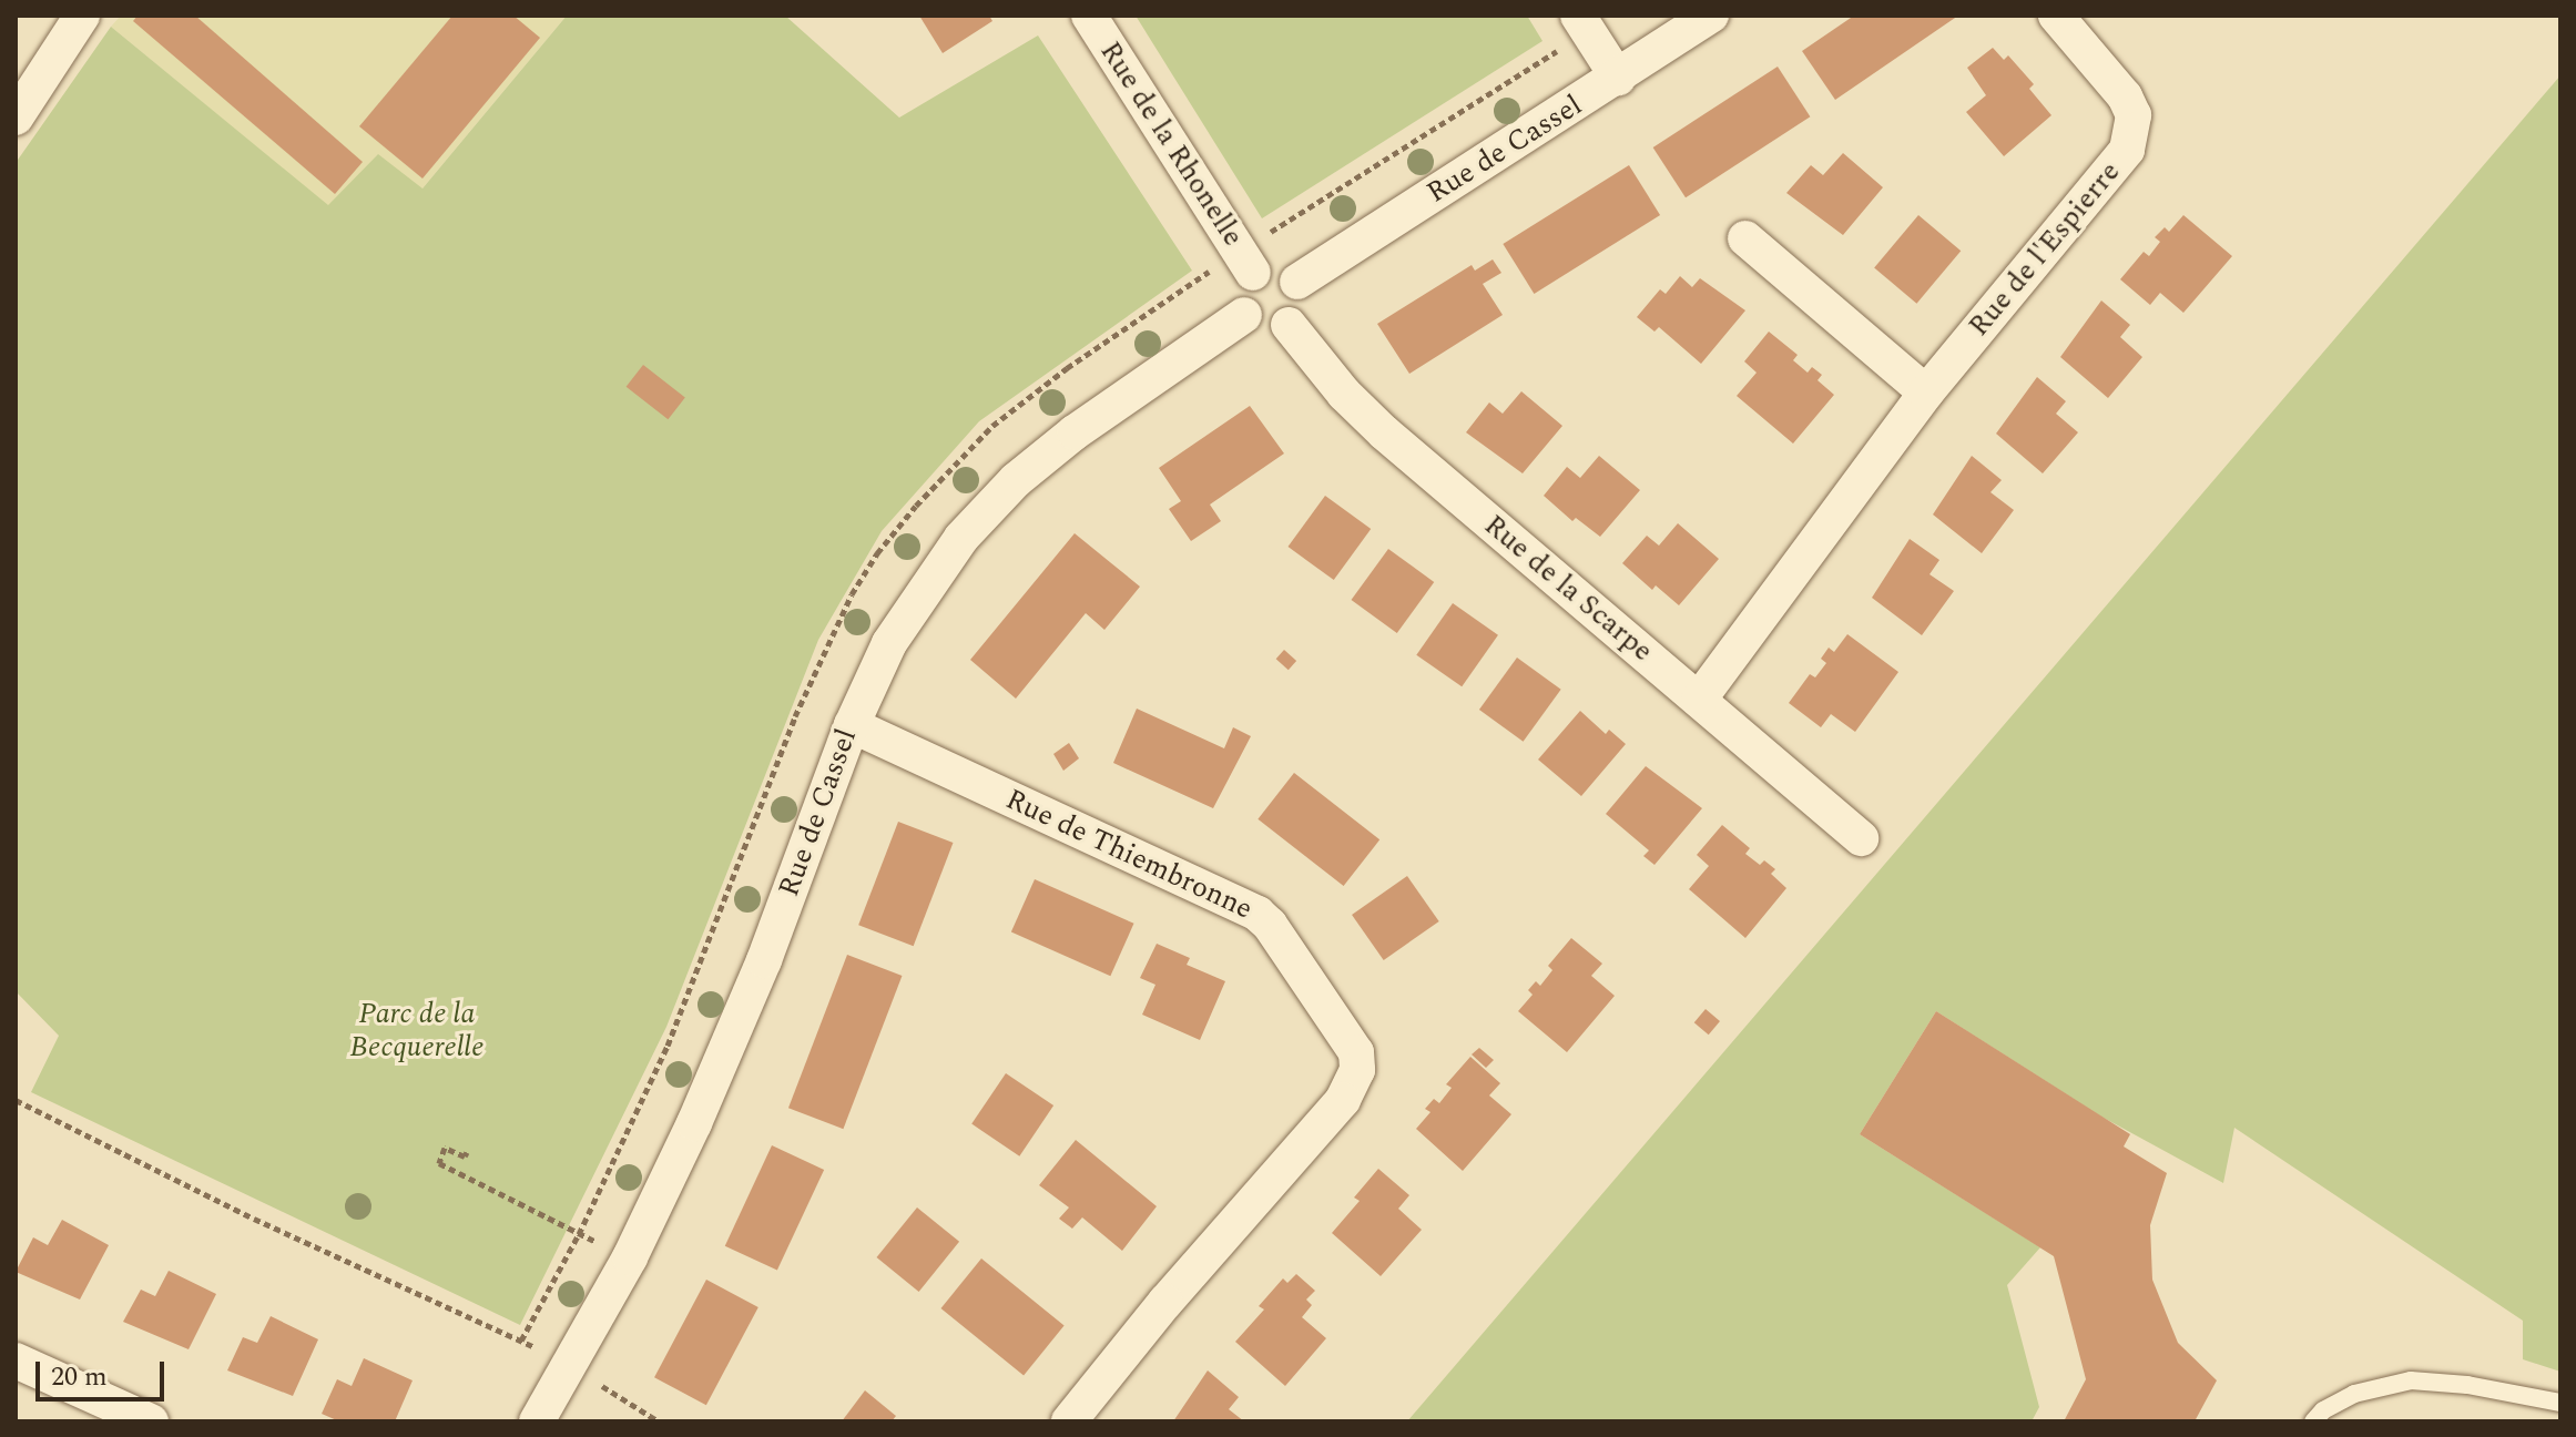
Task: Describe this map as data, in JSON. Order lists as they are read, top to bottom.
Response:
{
  "streets": {
    "street": [
      "Rue de la Rhonelle",
      "Rue de Cassel",
      "Rue de l'Espierre",
      "Rue de la Scarpe",
      "Rue de Thiembronne"
    ]
  },
  "crossings": [
    ["Rue de la Rhonelle", "Rue de Cassel"],
    ["Rue de la Rhonelle", "Rue de la Scarpe"],
    ["Rue de Cassel", "Rue de la Scarpe"],
    ["Rue de Cassel", "Rue de Thiembronne"],
    ["Rue de l'Espierre", "Rue de la Scarpe"]
  ],
  "parks": ["Parc de la Becquerelle"],
  "scale_bar": "20 m"
}
